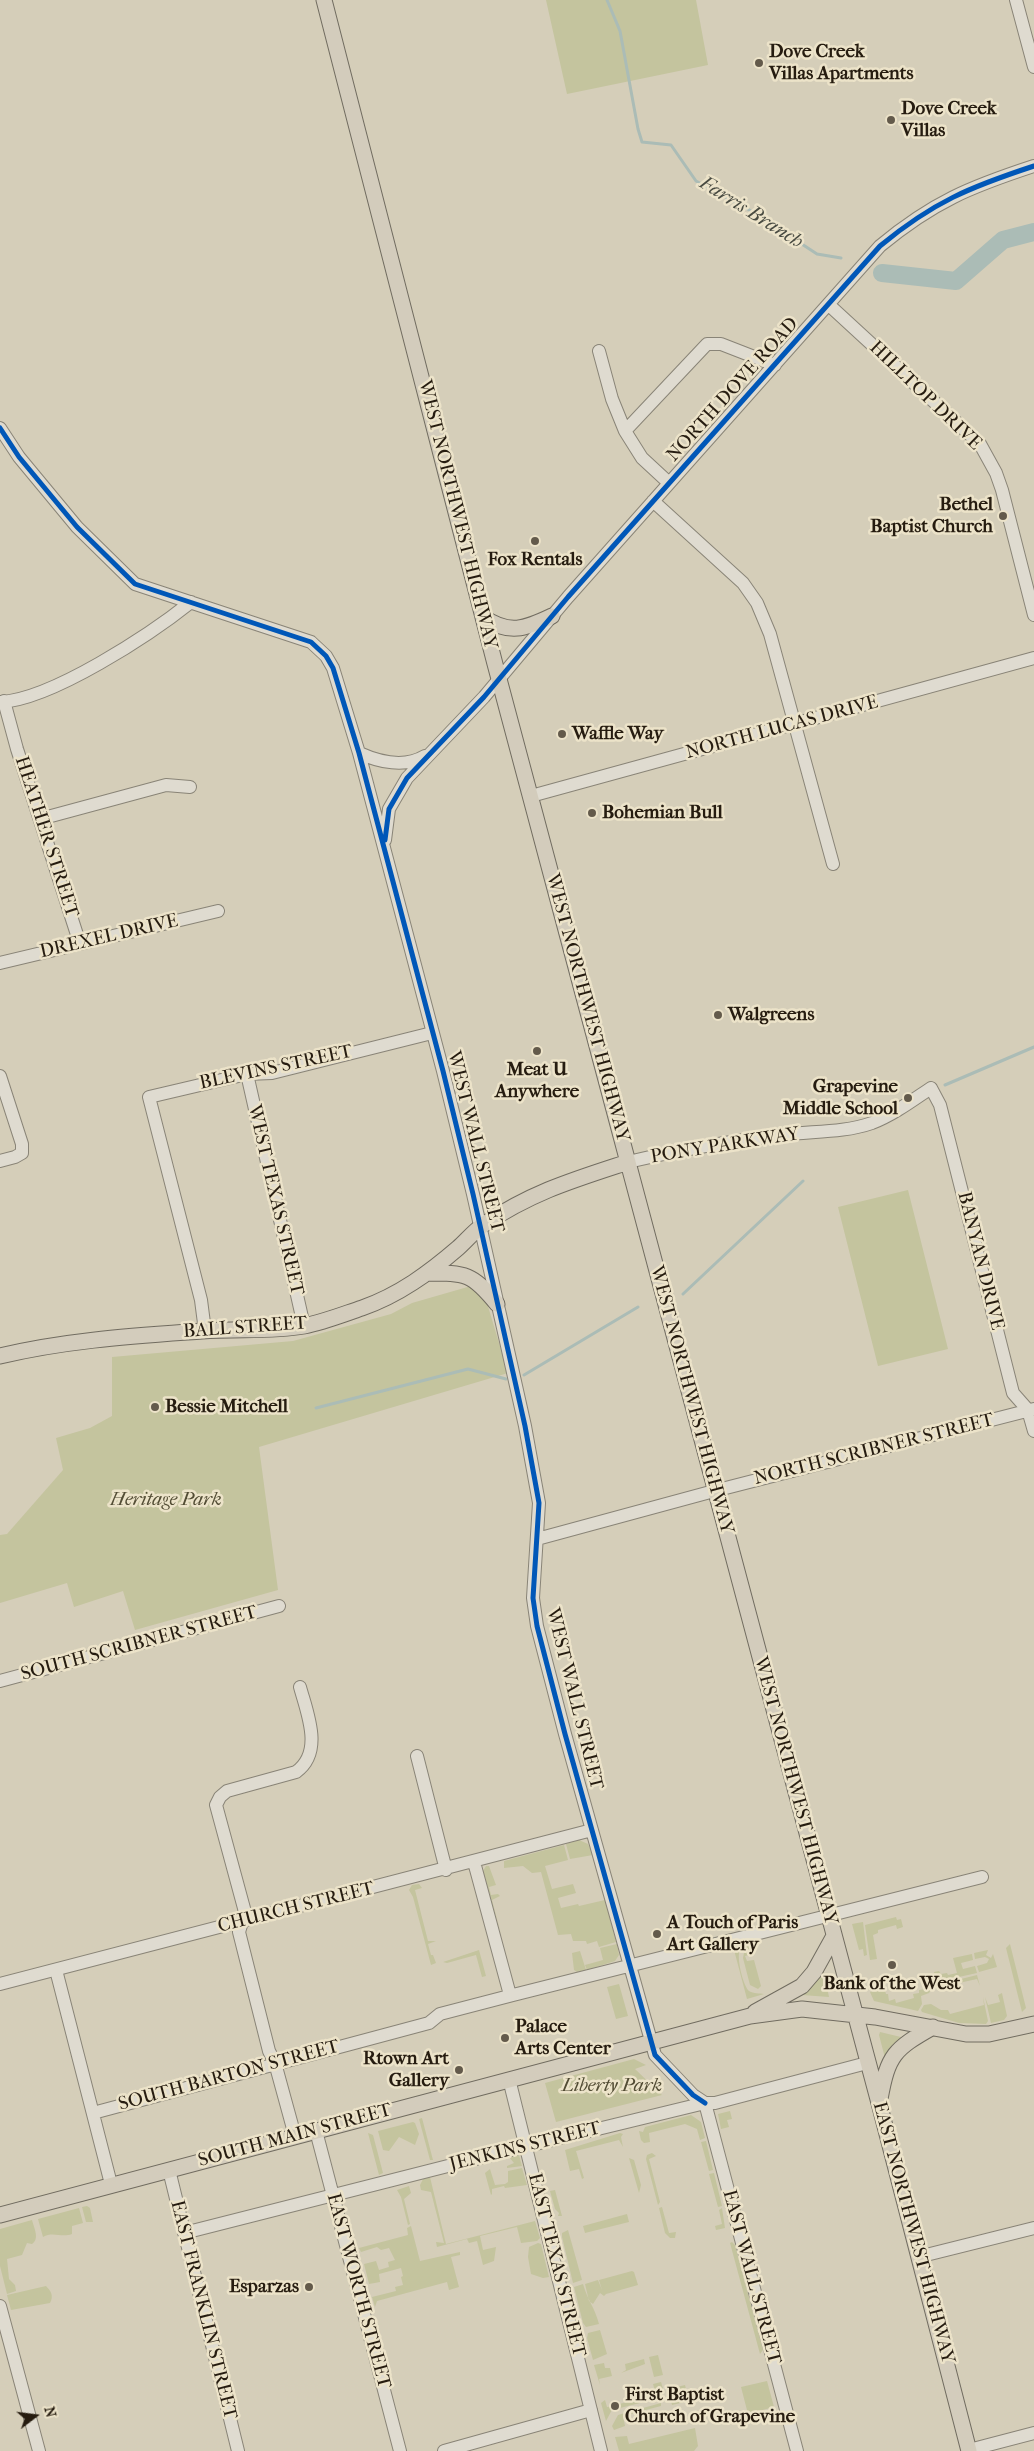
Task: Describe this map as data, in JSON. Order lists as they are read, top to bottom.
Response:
{
  "streets": {
    "main road": [
      "WEST NORTHWEST HIGHWAY",
      "BALL STREET",
      "SOUTH MAIN STREET",
      "EAST NORTHWEST HIGHWAY"
    ],
    "street": [
      "NORTH DOVE ROAD",
      "HILLTOP DRIVE",
      "NORTH LUCAS DRIVE",
      "HEATHER STREET",
      "DREXEL DRIVE",
      "BLEVINS STREET",
      "WEST WALL STREET",
      "PONY PARKWAY",
      "WEST TEXAS STREET",
      "BANYAN DRIVE",
      "NORTH SCRIBNER STREET",
      "SOUTH SCRIBNER STREET",
      "CHURCH STREET",
      "SOUTH BARTON STREET",
      "JENKINS STREET",
      "EAST TEXAS STREET",
      "EAST WALL STREET",
      "EAST WORTH STREET",
      "EAST FRANKLIN STREET"
    ]
  },
  "crossings": [
    ["NORTH DOVE ROAD", "HILLTOP DRIVE"],
    ["NORTH DOVE ROAD", "WEST NORTHWEST HIGHWAY"],
    ["NORTH DOVE ROAD", "WEST WALL STREET"],
    ["WEST NORTHWEST HIGHWAY", "NORTH LUCAS DRIVE"],
    ["WEST NORTHWEST HIGHWAY", "PONY PARKWAY"],
    ["WEST NORTHWEST HIGHWAY", "BALL STREET"],
    ["WEST NORTHWEST HIGHWAY", "NORTH SCRIBNER STREET"],
    ["WEST NORTHWEST HIGHWAY", "SOUTH BARTON STREET"],
    ["WEST NORTHWEST HIGHWAY", "SOUTH MAIN STREET"],
    ["WEST NORTHWEST HIGHWAY", "EAST NORTHWEST HIGHWAY"],
    ["HEATHER STREET", "DREXEL DRIVE"],
    ["BLEVINS STREET", "WEST WALL STREET"],
    ["BLEVINS STREET", "WEST TEXAS STREET"],
    ["BLEVINS STREET", "BALL STREET"],
    ["WEST WALL STREET", "BALL STREET"],
    ["WEST WALL STREET", "CHURCH STREET"],
    ["WEST WALL STREET", "SOUTH BARTON STREET"],
    ["WEST WALL STREET", "SOUTH MAIN STREET"],
    ["WEST WALL STREET", "JENKINS STREET"],
    ["WEST WALL STREET", "EAST WALL STREET"],
    ["PONY PARKWAY", "BANYAN DRIVE"],
    ["PONY PARKWAY", "BALL STREET"],
    ["WEST TEXAS STREET", "BALL STREET"],
    ["BANYAN DRIVE", "NORTH SCRIBNER STREET"],
    ["SOUTH MAIN STREET", "EAST NORTHWEST HIGHWAY"],
    ["SOUTH MAIN STREET", "EAST TEXAS STREET"],
    ["SOUTH MAIN STREET", "EAST WORTH STREET"],
    ["SOUTH MAIN STREET", "EAST FRANKLIN STREET"],
    ["JENKINS STREET", "EAST NORTHWEST HIGHWAY"],
    ["JENKINS STREET", "EAST TEXAS STREET"],
    ["JENKINS STREET", "EAST WALL STREET"],
    ["JENKINS STREET", "EAST WORTH STREET"],
    ["JENKINS STREET", "EAST FRANKLIN STREET"]
  ],
  "water": ["Farris Branch"],
  "parks": ["Heritage Park", "Liberty Park"],
  "places": [
    "Dove Creek Villas Apartments",
    "Dove Creek Villas",
    "Bethel Baptist Church",
    "Fox Rentals",
    "Waffle Way",
    "Bohemian Bull",
    "Walgreens",
    "Meat U Anywhere",
    "Grapevine Middle School",
    "Bessie Mitchell",
    "A Touch of Paris Art Gallery",
    "Bank of the West",
    "Palace Arts Center",
    "Rtown Art Gallery",
    "Esparzas",
    "First Baptist Church of Grapevine"
  ],
  "north": "right"
}
